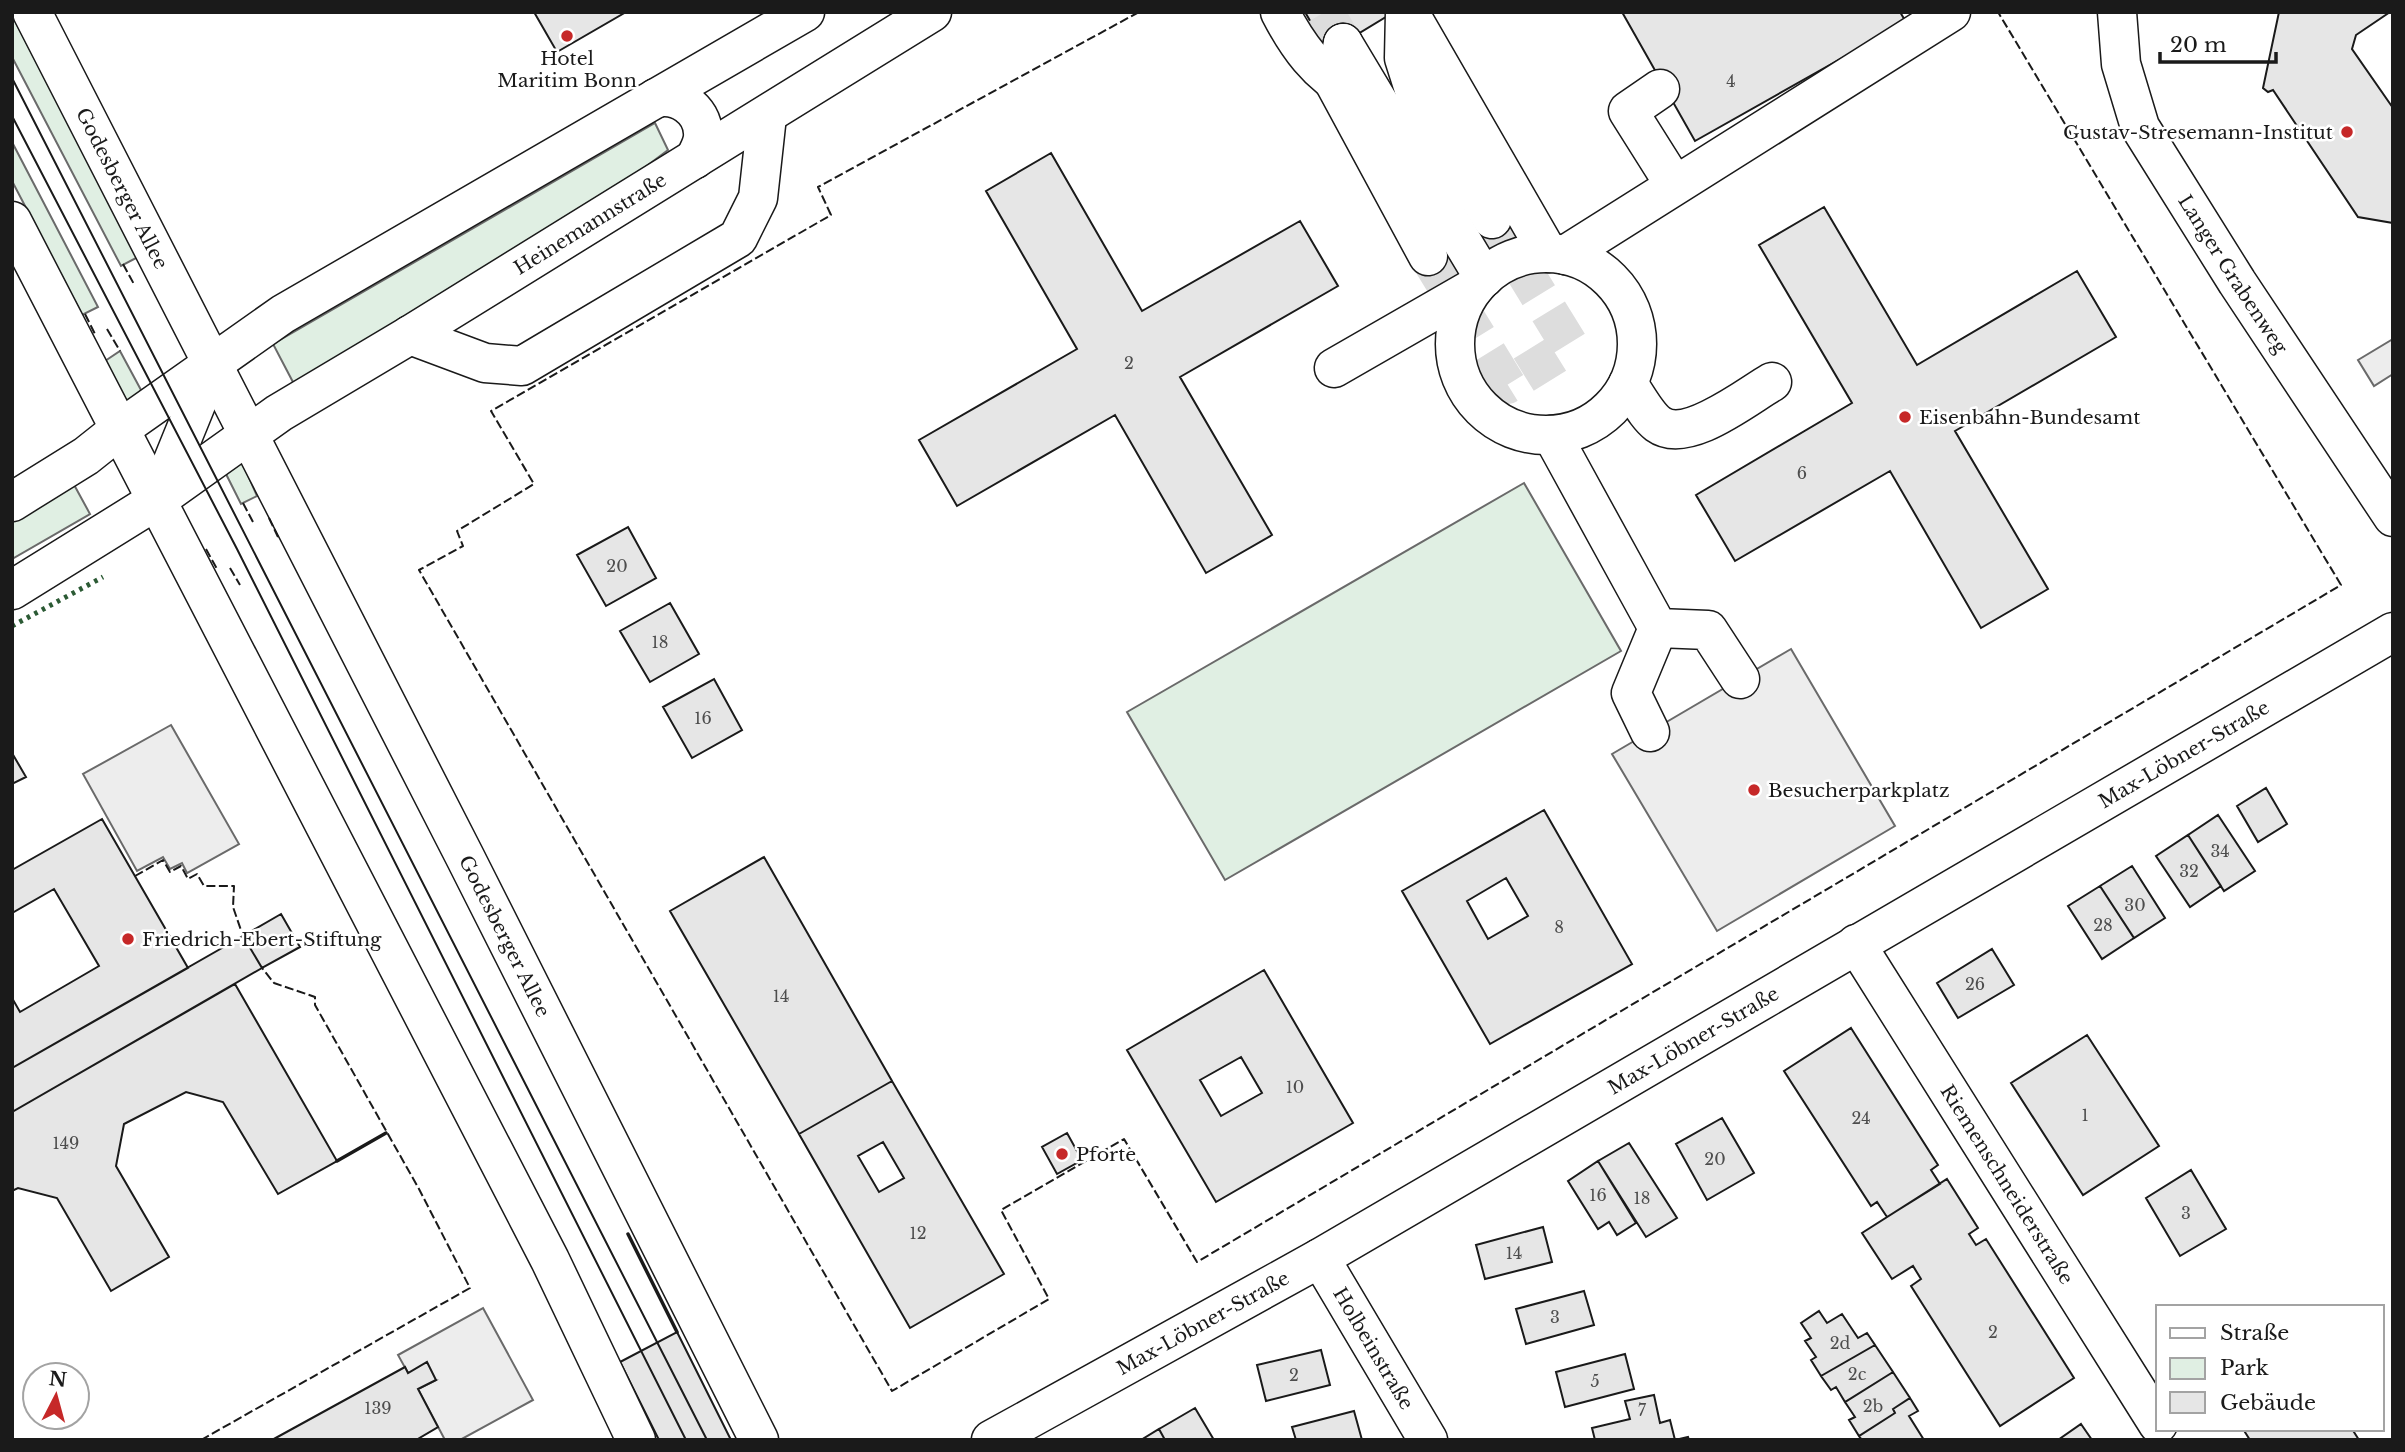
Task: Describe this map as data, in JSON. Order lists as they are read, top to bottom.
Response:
{
  "streets": {
    "main road": [
      "Godesberger Allee",
      "Heinemannstraße",
      "Langer Grabenweg",
      "Max-Löbner-Straße",
      "Riemenschneiderstraße",
      "Holbeinstraße"
    ]
  },
  "crossings": [
    ["Godesberger Allee", "Heinemannstraße"],
    ["Max-Löbner-Straße", "Riemenschneiderstraße"],
    ["Max-Löbner-Straße", "Holbeinstraße"]
  ],
  "places": [
    "Hotel Maritim Bonn",
    "Gustav-Stresemann-Institut",
    "Eisenbahn-Bundesamt",
    "Besucherparkplatz",
    "Friedrich-Ebert-Stiftung",
    "Pforte"
  ],
  "house_numbers": [
    "4",
    "2",
    "6",
    "20",
    "18",
    "16",
    "34",
    "32",
    "30",
    "28",
    "8",
    "26",
    "14",
    "10",
    "1",
    "24",
    "149",
    "20",
    "16",
    "18",
    "3",
    "12",
    "14",
    "3",
    "2",
    "2d",
    "2c",
    "2",
    "5",
    "2b",
    "139",
    "7"
  ],
  "legend": ["Straße", "Park", "Gebäude"],
  "scale_bar": "20 m",
  "north": "top"
}
